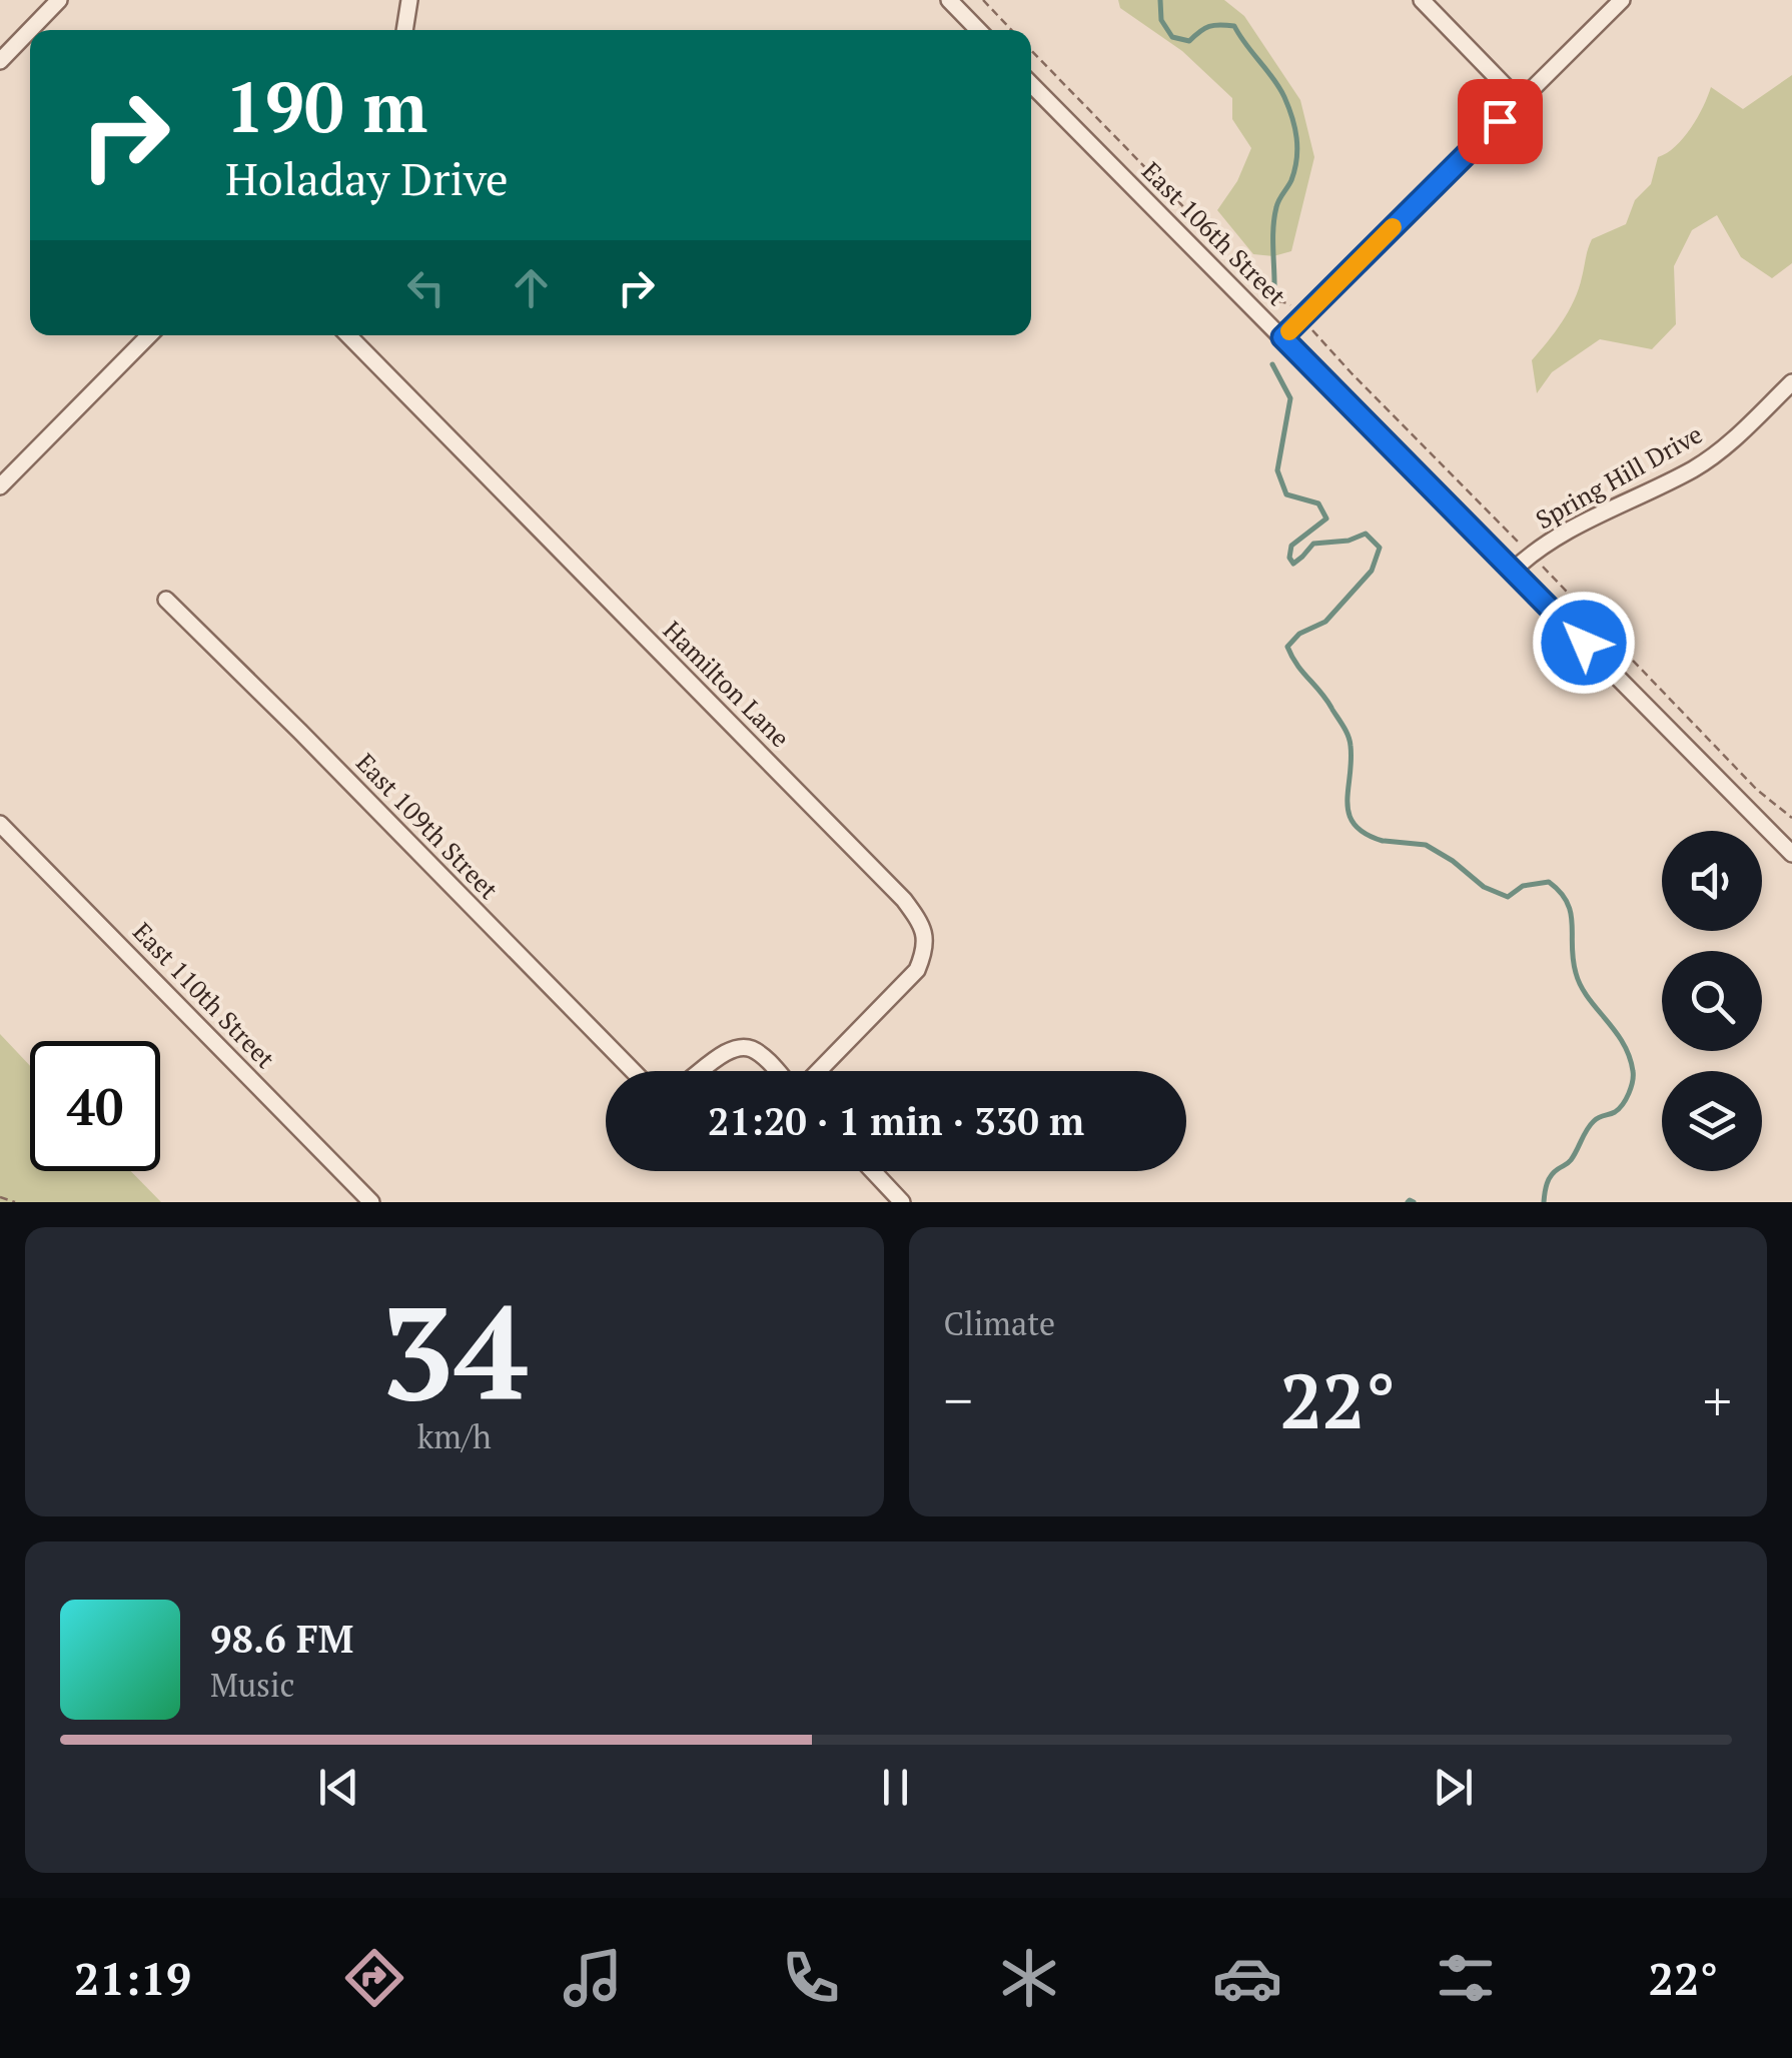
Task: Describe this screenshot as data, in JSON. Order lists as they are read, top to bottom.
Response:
{
  "streets": {
    "street": [
      "East 106th Street",
      "Spring Hill Drive",
      "Hamilton Lane",
      "East 109th Street",
      "East 110th Street"
    ]
  },
  "crossings": [
    ["East 106th Street", "Spring Hill Drive"]
  ],
  "page": {
    "turn": ["190 m", "Holaday Drive"],
    "limit": "40",
    "trip": "21:20 · 1 min · 330 m",
    "tile": [
      ["34", "km/h"],
      "Climate"
    ],
    "heat": ["−", "22°", "+"],
    "song": ["98.6 FM", "Music"],
    "tabs": ["21:19", "22°"]
  }
}
